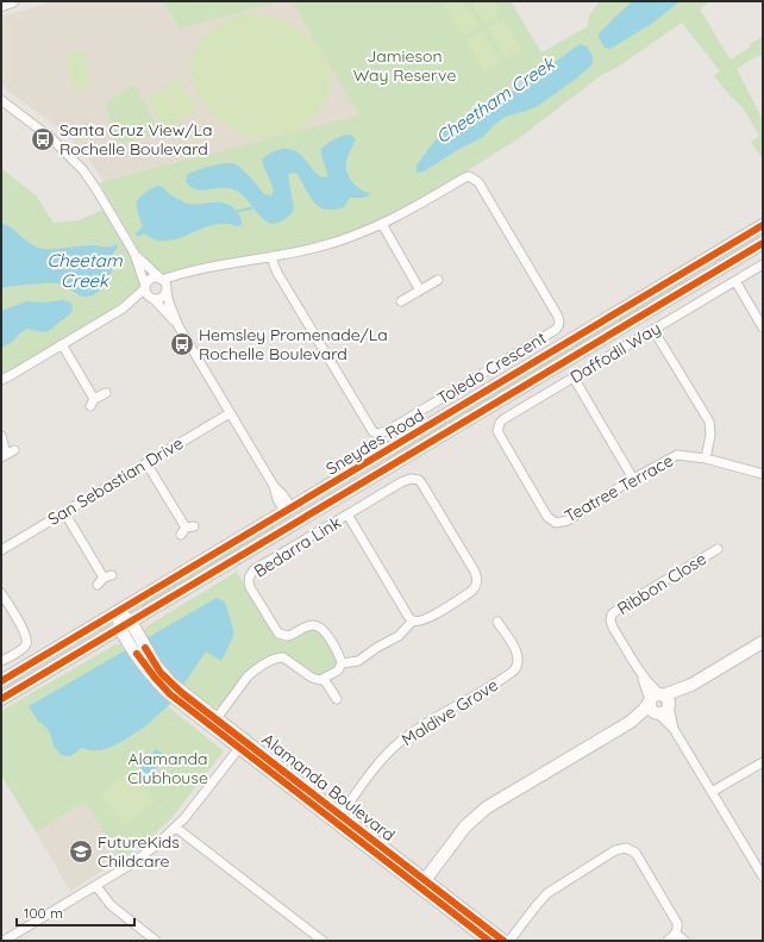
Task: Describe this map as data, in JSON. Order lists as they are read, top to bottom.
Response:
{
  "streets": {
    "main road": ["Sneydes Road", "Alamanda Boulevard"],
    "street": [
      "Daffodil Way",
      "Toledo Crescent",
      "San Sebastian Drive",
      "Teatree Terrace",
      "Bedarra Link",
      "Ribbon Close",
      "Maldive Grove"
    ]
  },
  "crossings": [
    ["Daffodil Way", "Teatree Terrace"],
    ["Sneydes Road", "Alamanda Boulevard"],
    ["Maldive Grove", "Alamanda Boulevard"]
  ],
  "water": ["Cheetham Creek", "Cheetam Creek"],
  "parks": ["Jamieson Way Reserve", "Alamanda Clubhouse"],
  "places": {
    "bus stop": ["Santa Cruz View/La Rochelle Boulevard", "Hemsley Promenade/La Rochelle Boulevard"],
    "school or university": ["FutureKids Childcare"]
  },
  "scale_bar": "100 m"
}
